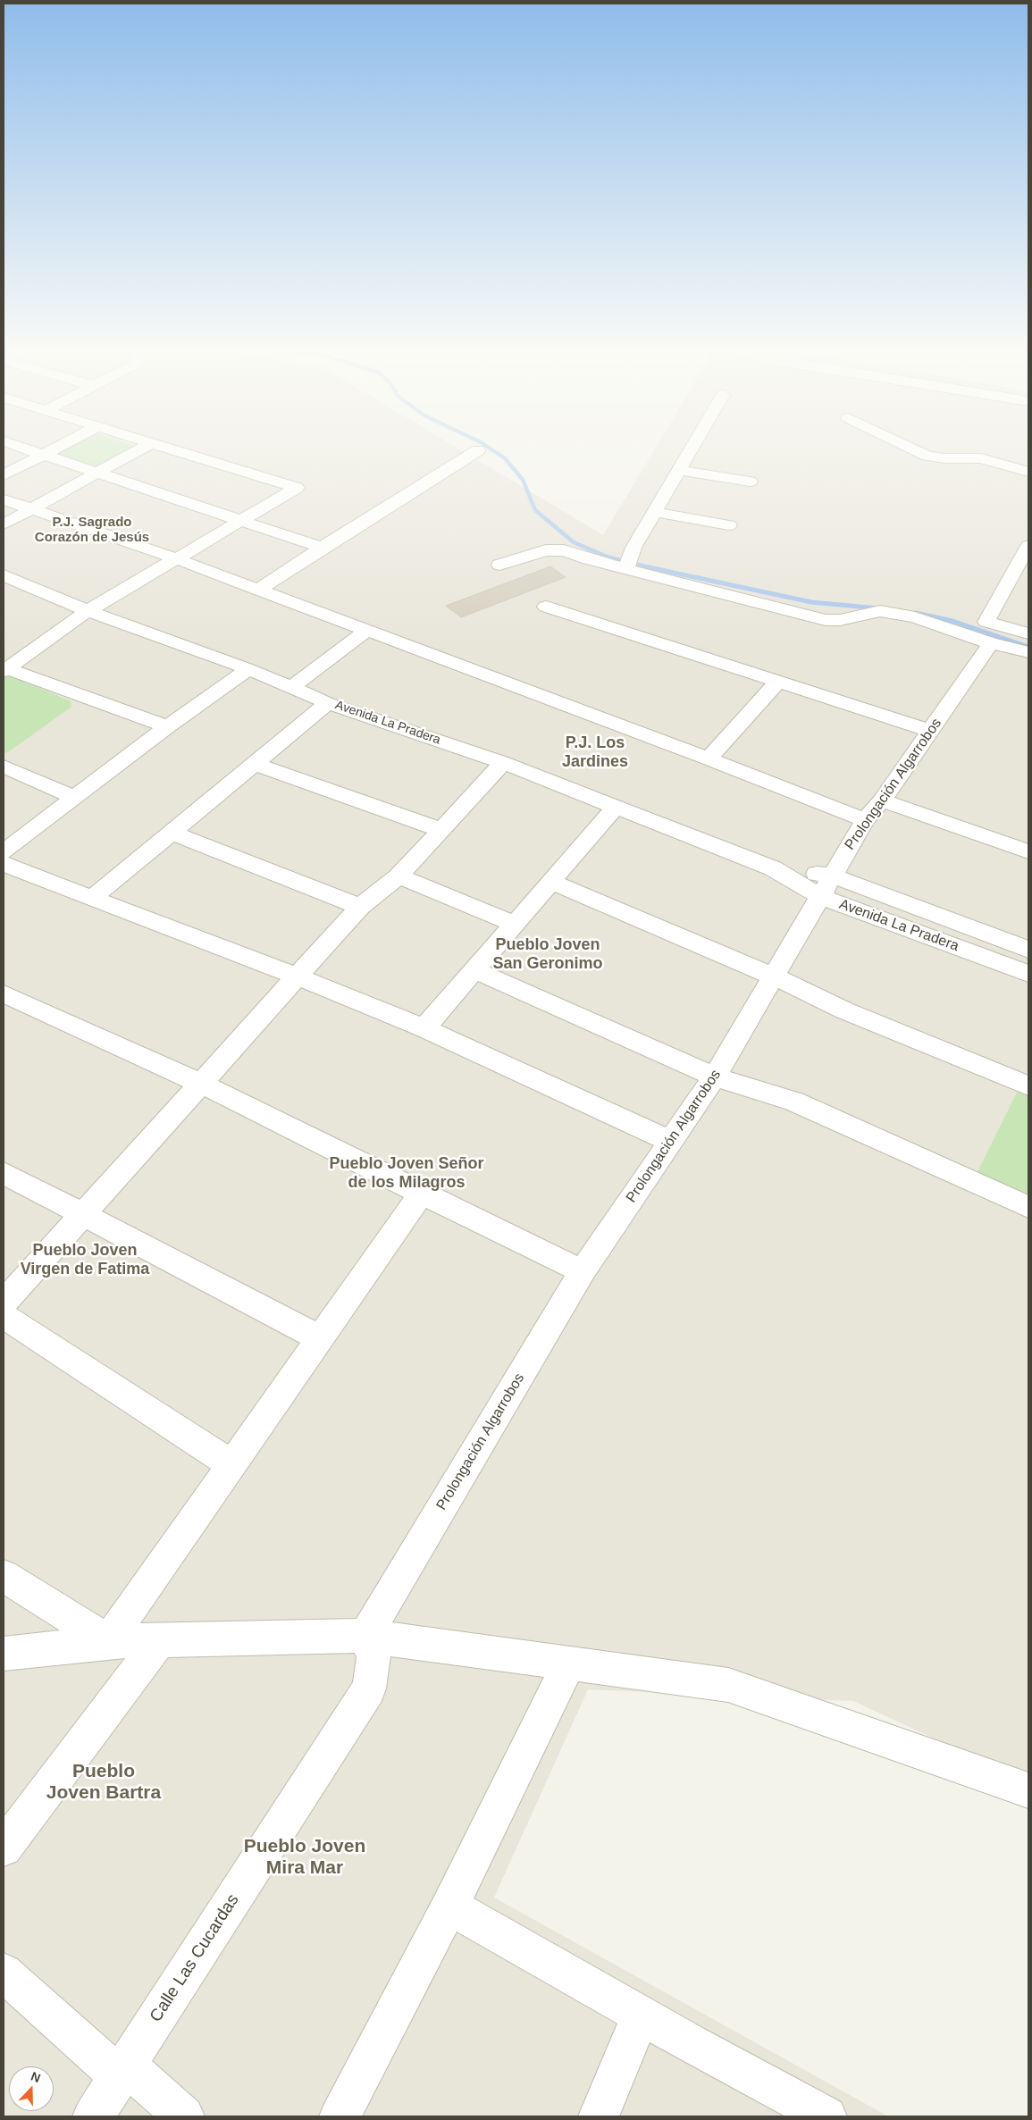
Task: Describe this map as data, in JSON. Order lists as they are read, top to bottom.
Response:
{
  "streets": {
    "street": ["Avenida La Pradera", "Prolongación Algarrobos", "Calle Las Cucardas"]
  },
  "crossings": [
    ["Avenida La Pradera", "Prolongación Algarrobos"],
    ["Prolongación Algarrobos", "Calle Las Cucardas"]
  ],
  "districts": [
    "P.J. Sagrado Corazón de Jesús",
    "P.J. Los Jardines",
    "Pueblo Joven San Geronimo",
    "Pueblo Joven Señor de los Milagros",
    "Pueblo Joven Virgen de Fatima",
    "Pueblo Joven Bartra",
    "Pueblo Joven Mira Mar"
  ],
  "north": "top"
}
